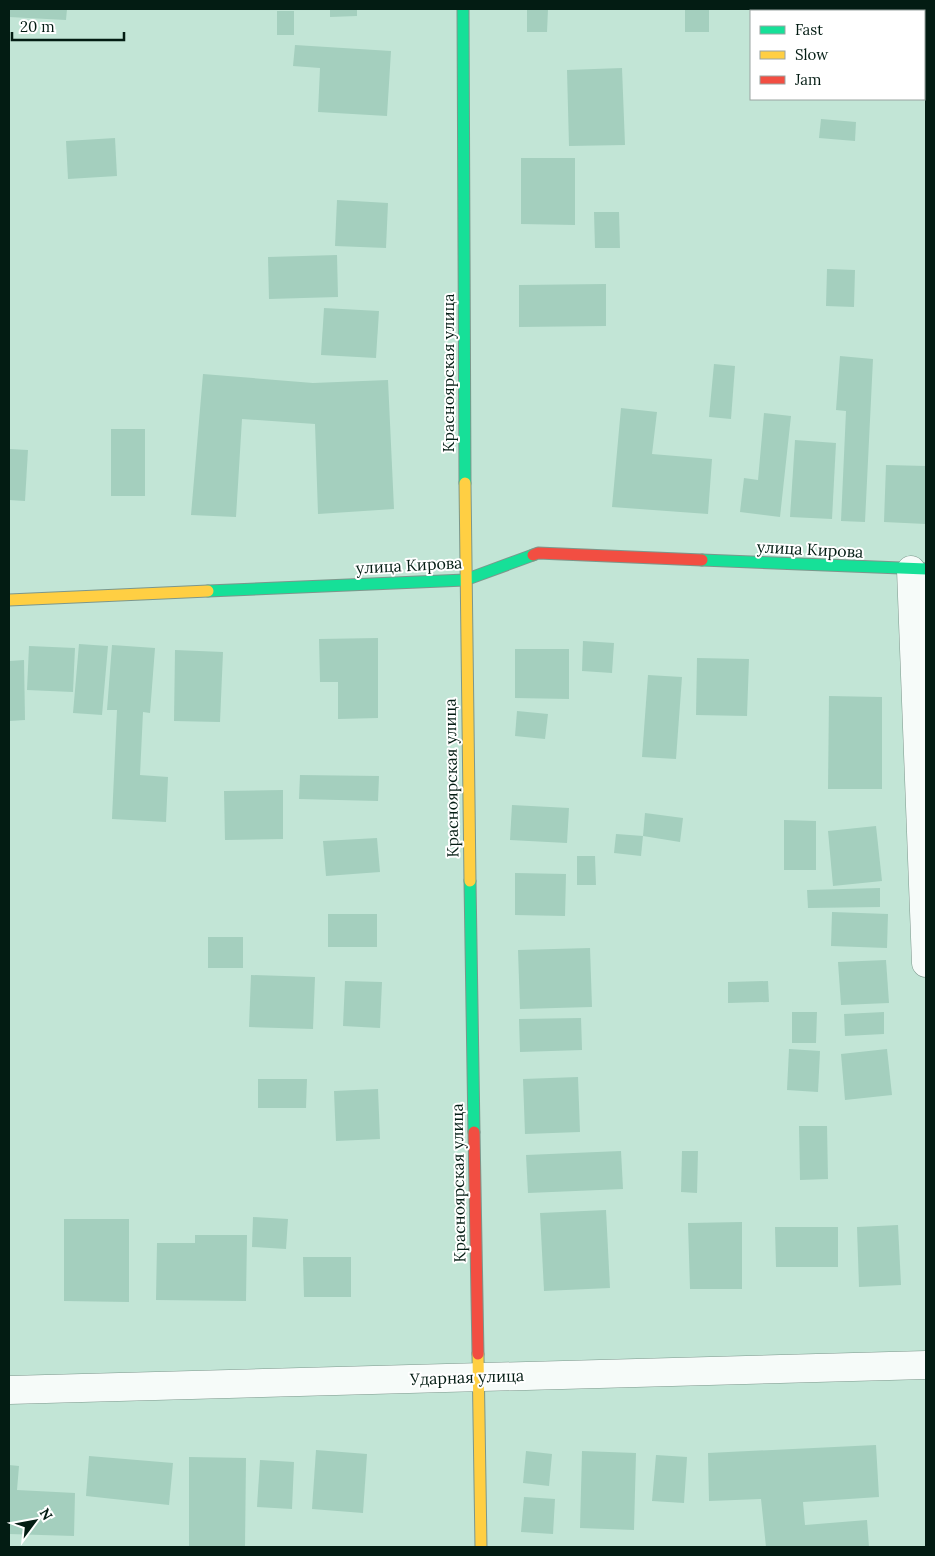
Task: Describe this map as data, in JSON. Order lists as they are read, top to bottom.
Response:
{
  "streets": {
    "main road": ["Красноярская улица", "улица Кирова"],
    "street": ["Ударная улица"]
  },
  "crossings": [
    ["Красноярская улица", "улица Кирова"],
    ["Красноярская улица", "Ударная улица"]
  ],
  "legend": ["Fast", "Slow", "Jam"],
  "scale_bar": "20 m",
  "north": "top right"
}
